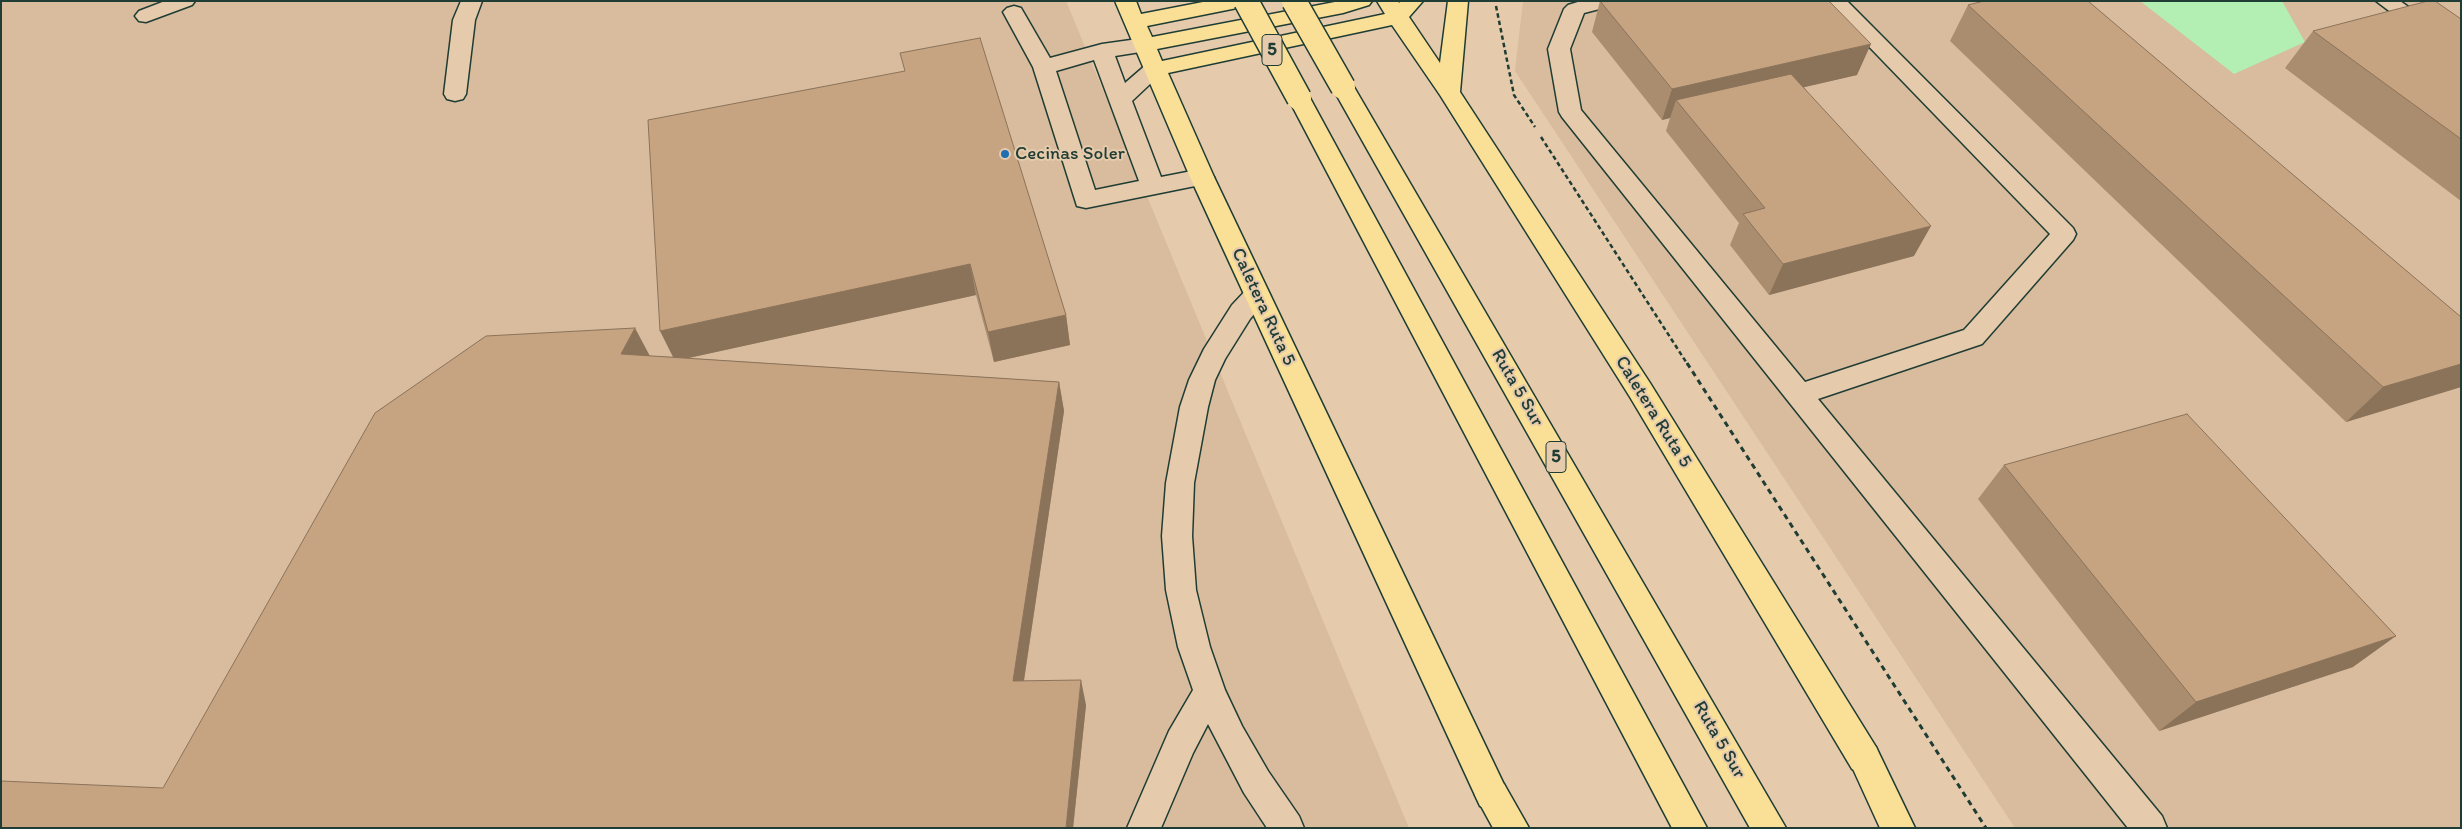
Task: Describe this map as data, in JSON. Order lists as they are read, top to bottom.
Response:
{
  "streets": {
    "main road": ["5", "Caletera Ruta 5", "Ruta 5 Sur"]
  },
  "places": ["Cecinas Soler"]
}
